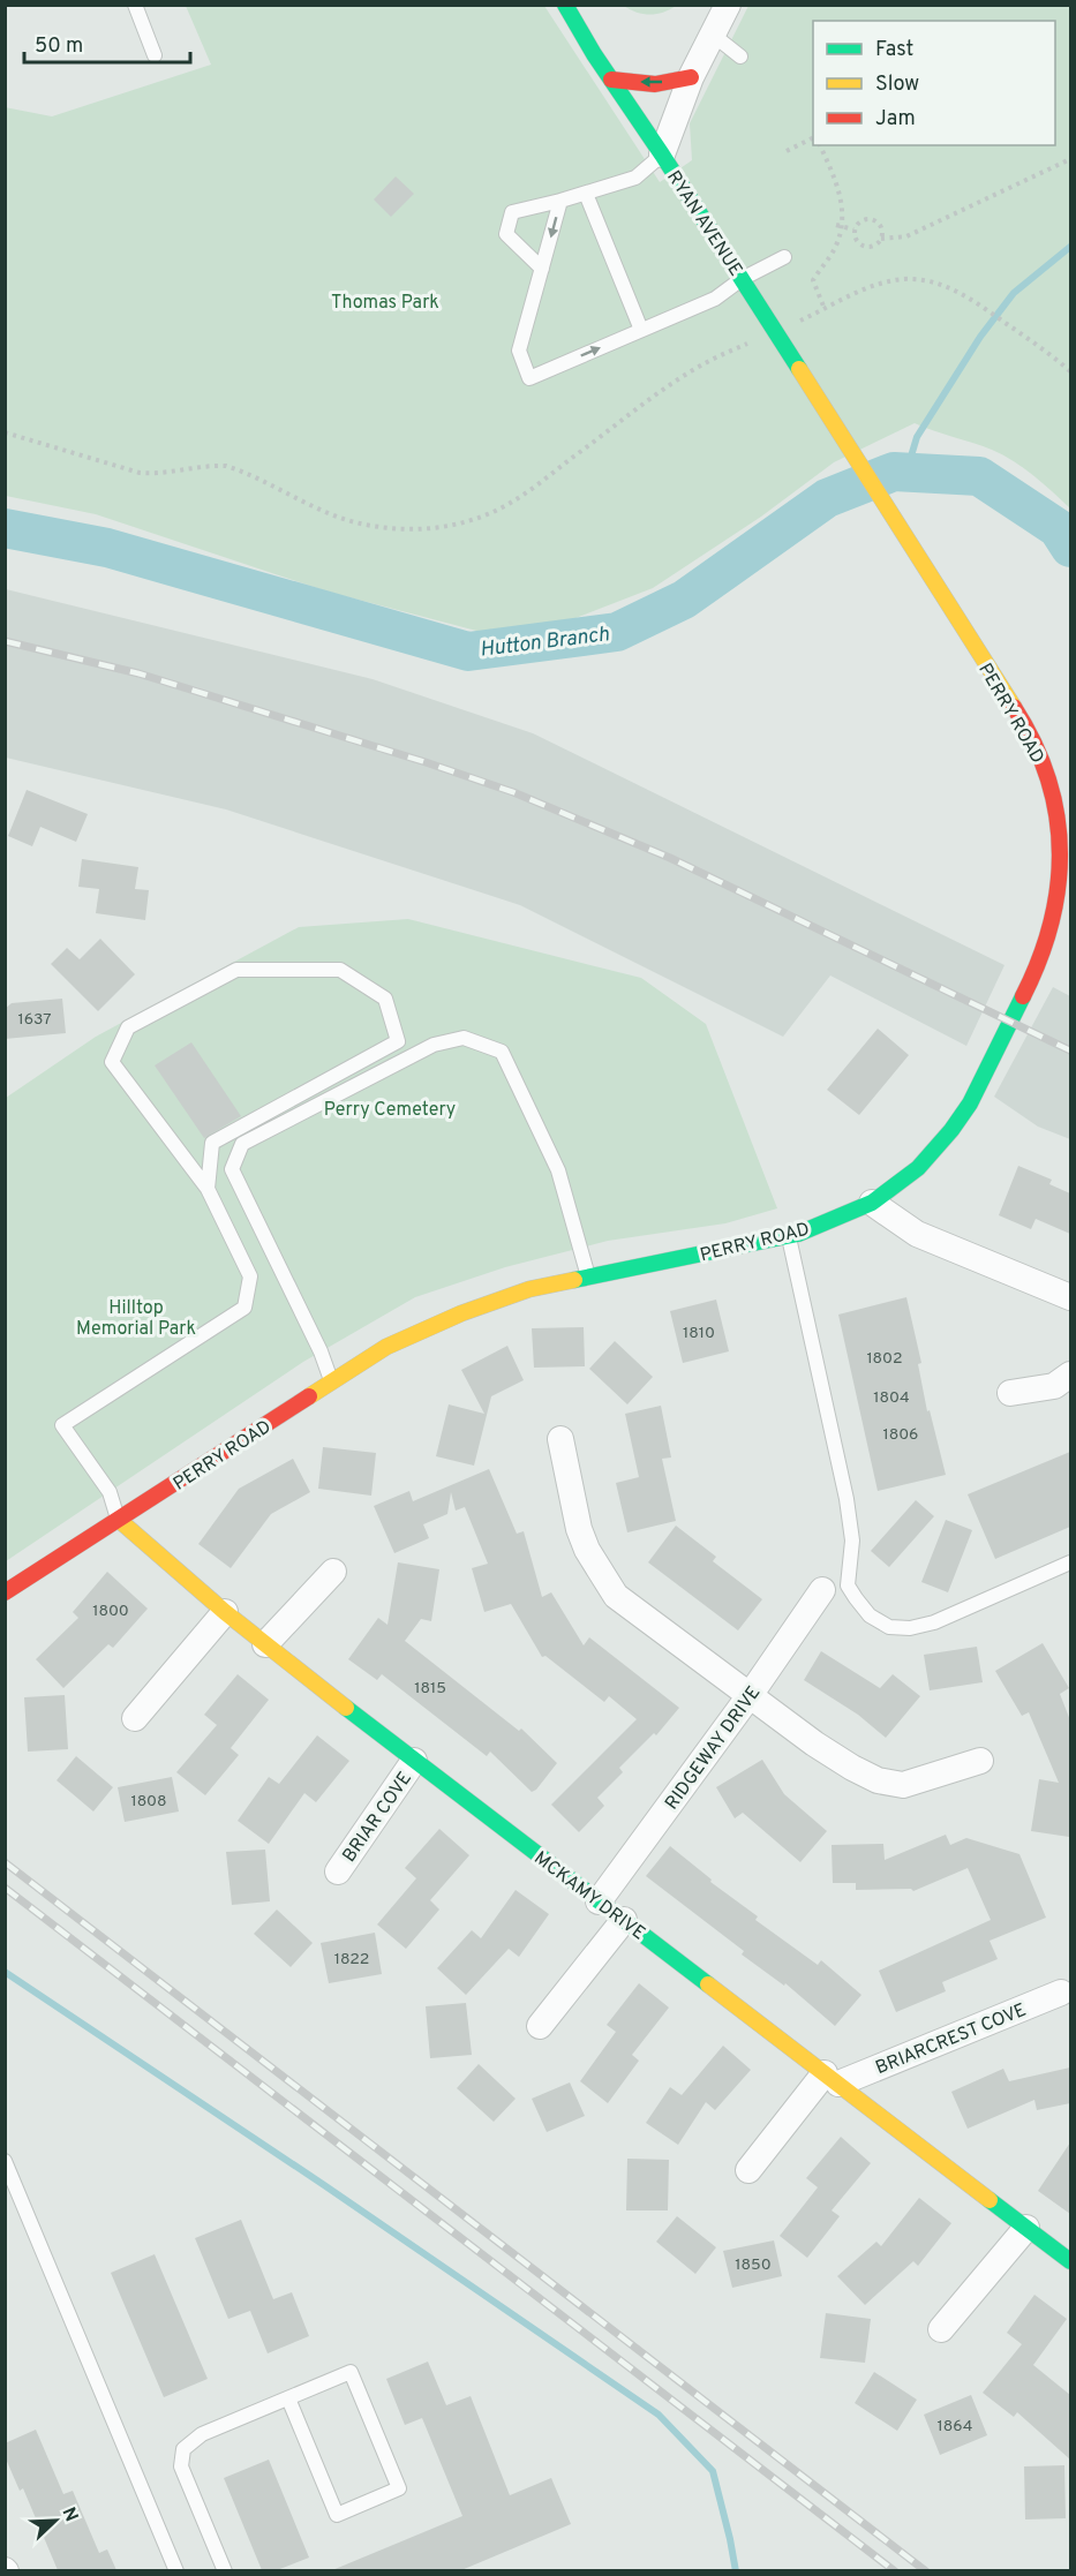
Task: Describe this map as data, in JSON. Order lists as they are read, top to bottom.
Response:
{
  "streets": {
    "street": [
      "RYAN AVENUE",
      "PERRY ROAD",
      "RIDGEWAY DRIVE",
      "BRIAR COVE",
      "MCKAMY DRIVE",
      "BRIARCREST COVE"
    ]
  },
  "crossings": [
    ["RYAN AVENUE", "PERRY ROAD"],
    ["PERRY ROAD", "MCKAMY DRIVE"],
    ["RIDGEWAY DRIVE", "MCKAMY DRIVE"],
    ["BRIAR COVE", "MCKAMY DRIVE"],
    ["MCKAMY DRIVE", "BRIARCREST COVE"]
  ],
  "water": ["Hutton Branch"],
  "parks": ["Thomas Park", "Perry Cemetery", "Hilltop Memorial Park"],
  "house_numbers": [
    "1637",
    "1810",
    "1802",
    "1804",
    "1806",
    "1800",
    "1815",
    "1808",
    "1822",
    "1850",
    "1864"
  ],
  "legend": ["Fast", "Slow", "Jam"],
  "scale_bar": "50 m",
  "north": "top right"
}
